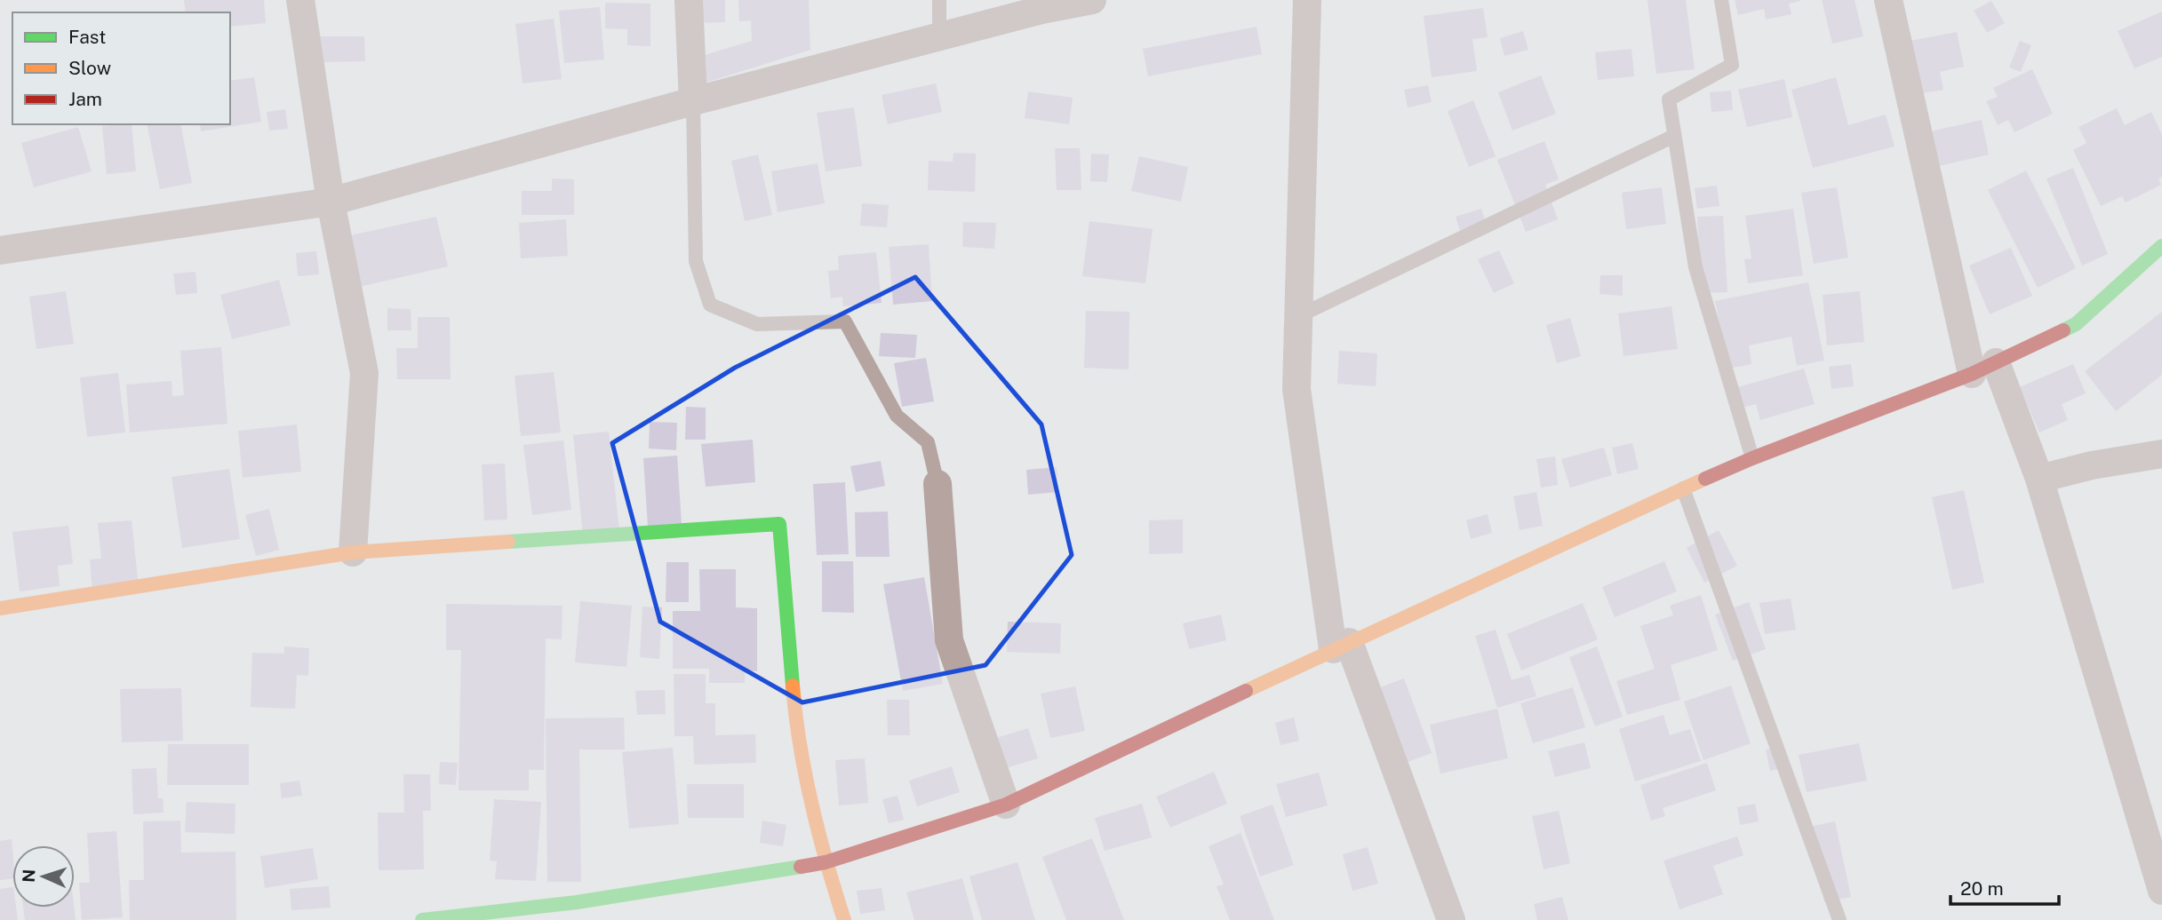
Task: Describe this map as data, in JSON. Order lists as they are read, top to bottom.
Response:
{
  "legend": ["Fast", "Slow", "Jam"],
  "scale_bar": "20 m",
  "north": "left"
}
